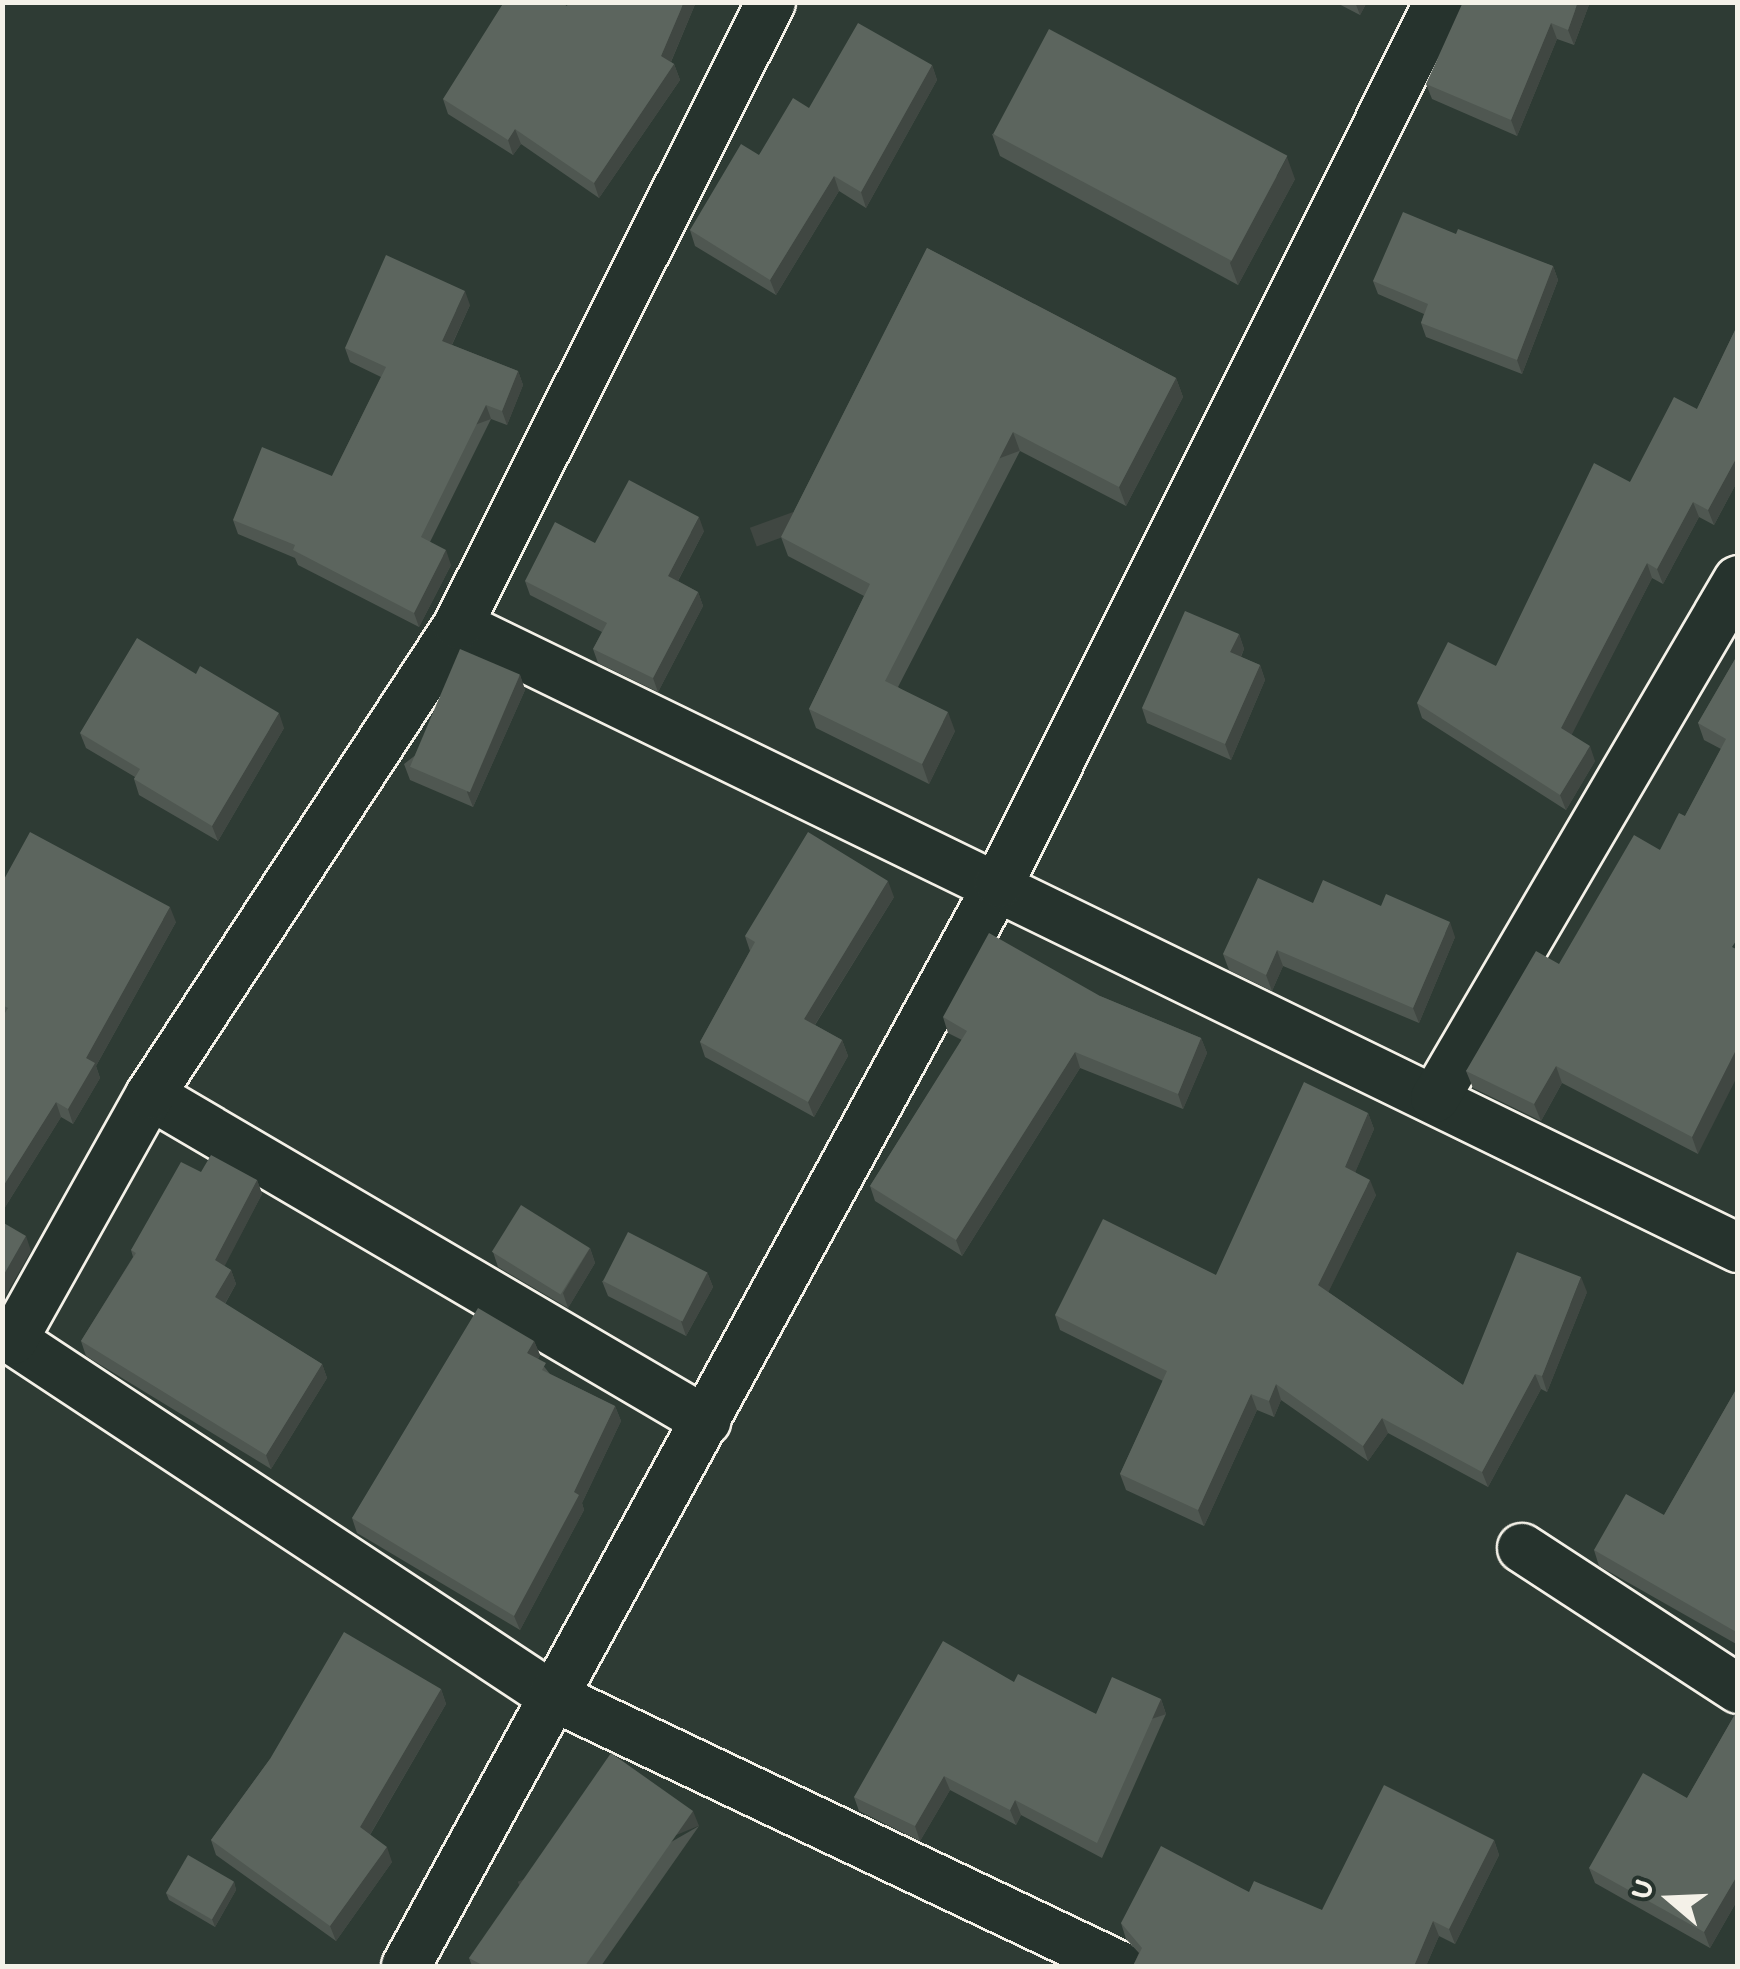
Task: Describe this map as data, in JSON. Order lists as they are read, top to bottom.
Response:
{
  "north": "left"
}
